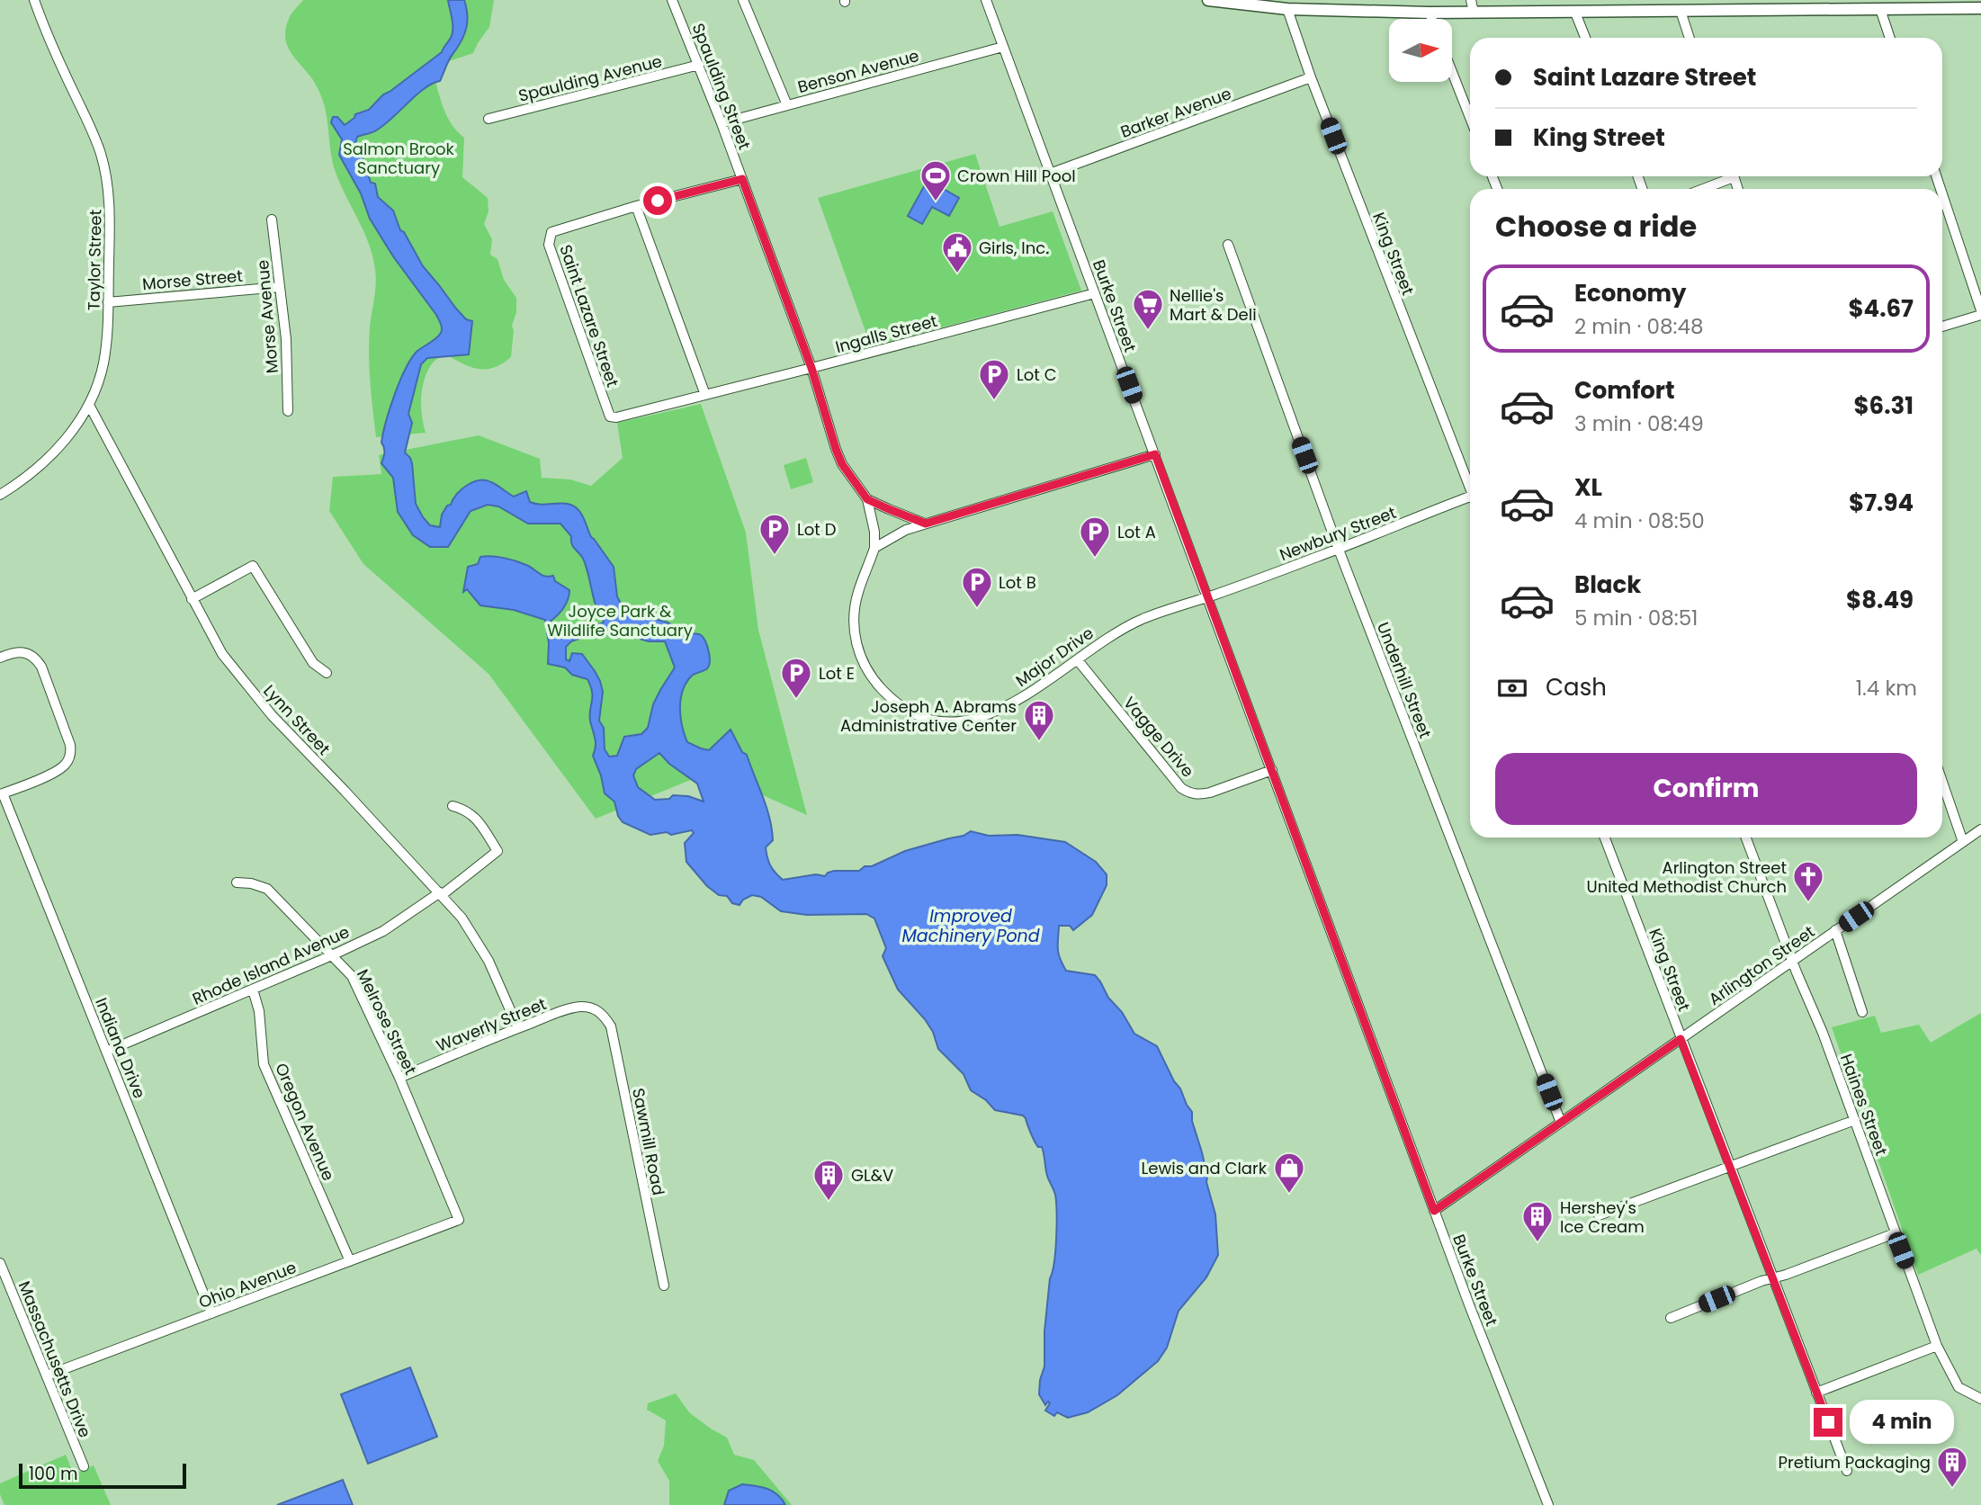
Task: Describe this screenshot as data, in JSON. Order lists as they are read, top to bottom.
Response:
{
  "streets": {
    "street": [
      "Benson Avenue",
      "Spaulding Avenue",
      "Spaulding Street",
      "Barker Avenue",
      "King Street",
      "Taylor Street",
      "Morse Street",
      "Burke Street",
      "Saint Lazare Street",
      "Morse Avenue",
      "Ingalls Street",
      "Newbury Street",
      "Major Drive",
      "Underhill Street",
      "Lynn Street",
      "Vagge Drive",
      "Rhode Island Avenue",
      "Arlington Street",
      "Melrose Street",
      "Waverly Street",
      "Indiana Drive",
      "Haines Street",
      "Oregon Avenue",
      "Sawmill Road",
      "Ohio Avenue",
      "Massachusetts Drive"
    ]
  },
  "crossings": [
    ["Benson Avenue", "Spaulding Street"],
    ["Benson Avenue", "Burke Street"],
    ["Spaulding Avenue", "Spaulding Street"],
    ["Spaulding Street", "Saint Lazare Street"],
    ["Spaulding Street", "Ingalls Street"],
    ["Spaulding Street", "Major Drive"],
    ["Barker Avenue", "King Street"],
    ["Barker Avenue", "Burke Street"],
    ["King Street", "Arlington Street"],
    ["Taylor Street", "Morse Street"],
    ["Taylor Street", "Lynn Street"],
    ["Morse Street", "Morse Avenue"],
    ["Burke Street", "Ingalls Street"],
    ["Burke Street", "Newbury Street"],
    ["Burke Street", "Major Drive"],
    ["Burke Street", "Vagge Drive"],
    ["Burke Street", "Arlington Street"],
    ["Saint Lazare Street", "Ingalls Street"],
    ["Newbury Street", "Major Drive"],
    ["Newbury Street", "Underhill Street"],
    ["Major Drive", "Vagge Drive"],
    ["Underhill Street", "Arlington Street"],
    ["Lynn Street", "Rhode Island Avenue"],
    ["Lynn Street", "Waverly Street"],
    ["Rhode Island Avenue", "Melrose Street"],
    ["Rhode Island Avenue", "Indiana Drive"],
    ["Rhode Island Avenue", "Oregon Avenue"],
    ["Arlington Street", "Haines Street"],
    ["Melrose Street", "Waverly Street"],
    ["Melrose Street", "Ohio Avenue"],
    ["Waverly Street", "Sawmill Road"],
    ["Indiana Drive", "Ohio Avenue"],
    ["Oregon Avenue", "Ohio Avenue"],
    ["Ohio Avenue", "Massachusetts Drive"]
  ],
  "water": ["Improved Machinery Pond"],
  "parks": ["Salmon Brook Sanctuary", "Joyce Park & Wildlife Sanctuary"],
  "places": {
    "sports": ["Crown Hill Pool"],
    "public building": ["Girls, Inc."],
    "supermarket": ["Nellie's Mart & Deli"],
    "parking": [
      "Lot C",
      "Lot D",
      "Lot A",
      "Lot B",
      "Lot E"
    ],
    "building": [
      "Joseph A. Abrams Administrative Center",
      "GL&V",
      "Hershey's Ice Cream",
      "Pretium Packaging"
    ],
    "church": ["Arlington Street United Methodist Church"],
    "shop": ["Lewis and Clark"]
  },
  "scale_bar": "100 m",
  "north": "right",
  "page": {
    "banner": ["Saint Lazare Street", "King Street"],
    "heading": "Choose a ride",
    "list": [
      {
        "name": "Economy",
        "note": "2 min · 08:48",
        "value": "$4.67"
      },
      {
        "name": "Comfort",
        "note": "3 min · 08:49",
        "value": "$6.31"
      },
      {
        "name": "XL",
        "note": "4 min · 08:50",
        "value": "$7.94"
      },
      {
        "name": "Black",
        "note": "5 min · 08:51",
        "value": "$8.49"
      }
    ],
    "pay": ["Cash", "1.4 km"],
    "buttons": "Confirm",
    "bubble": "4 min",
    "scale": "100 m"
  }
}
